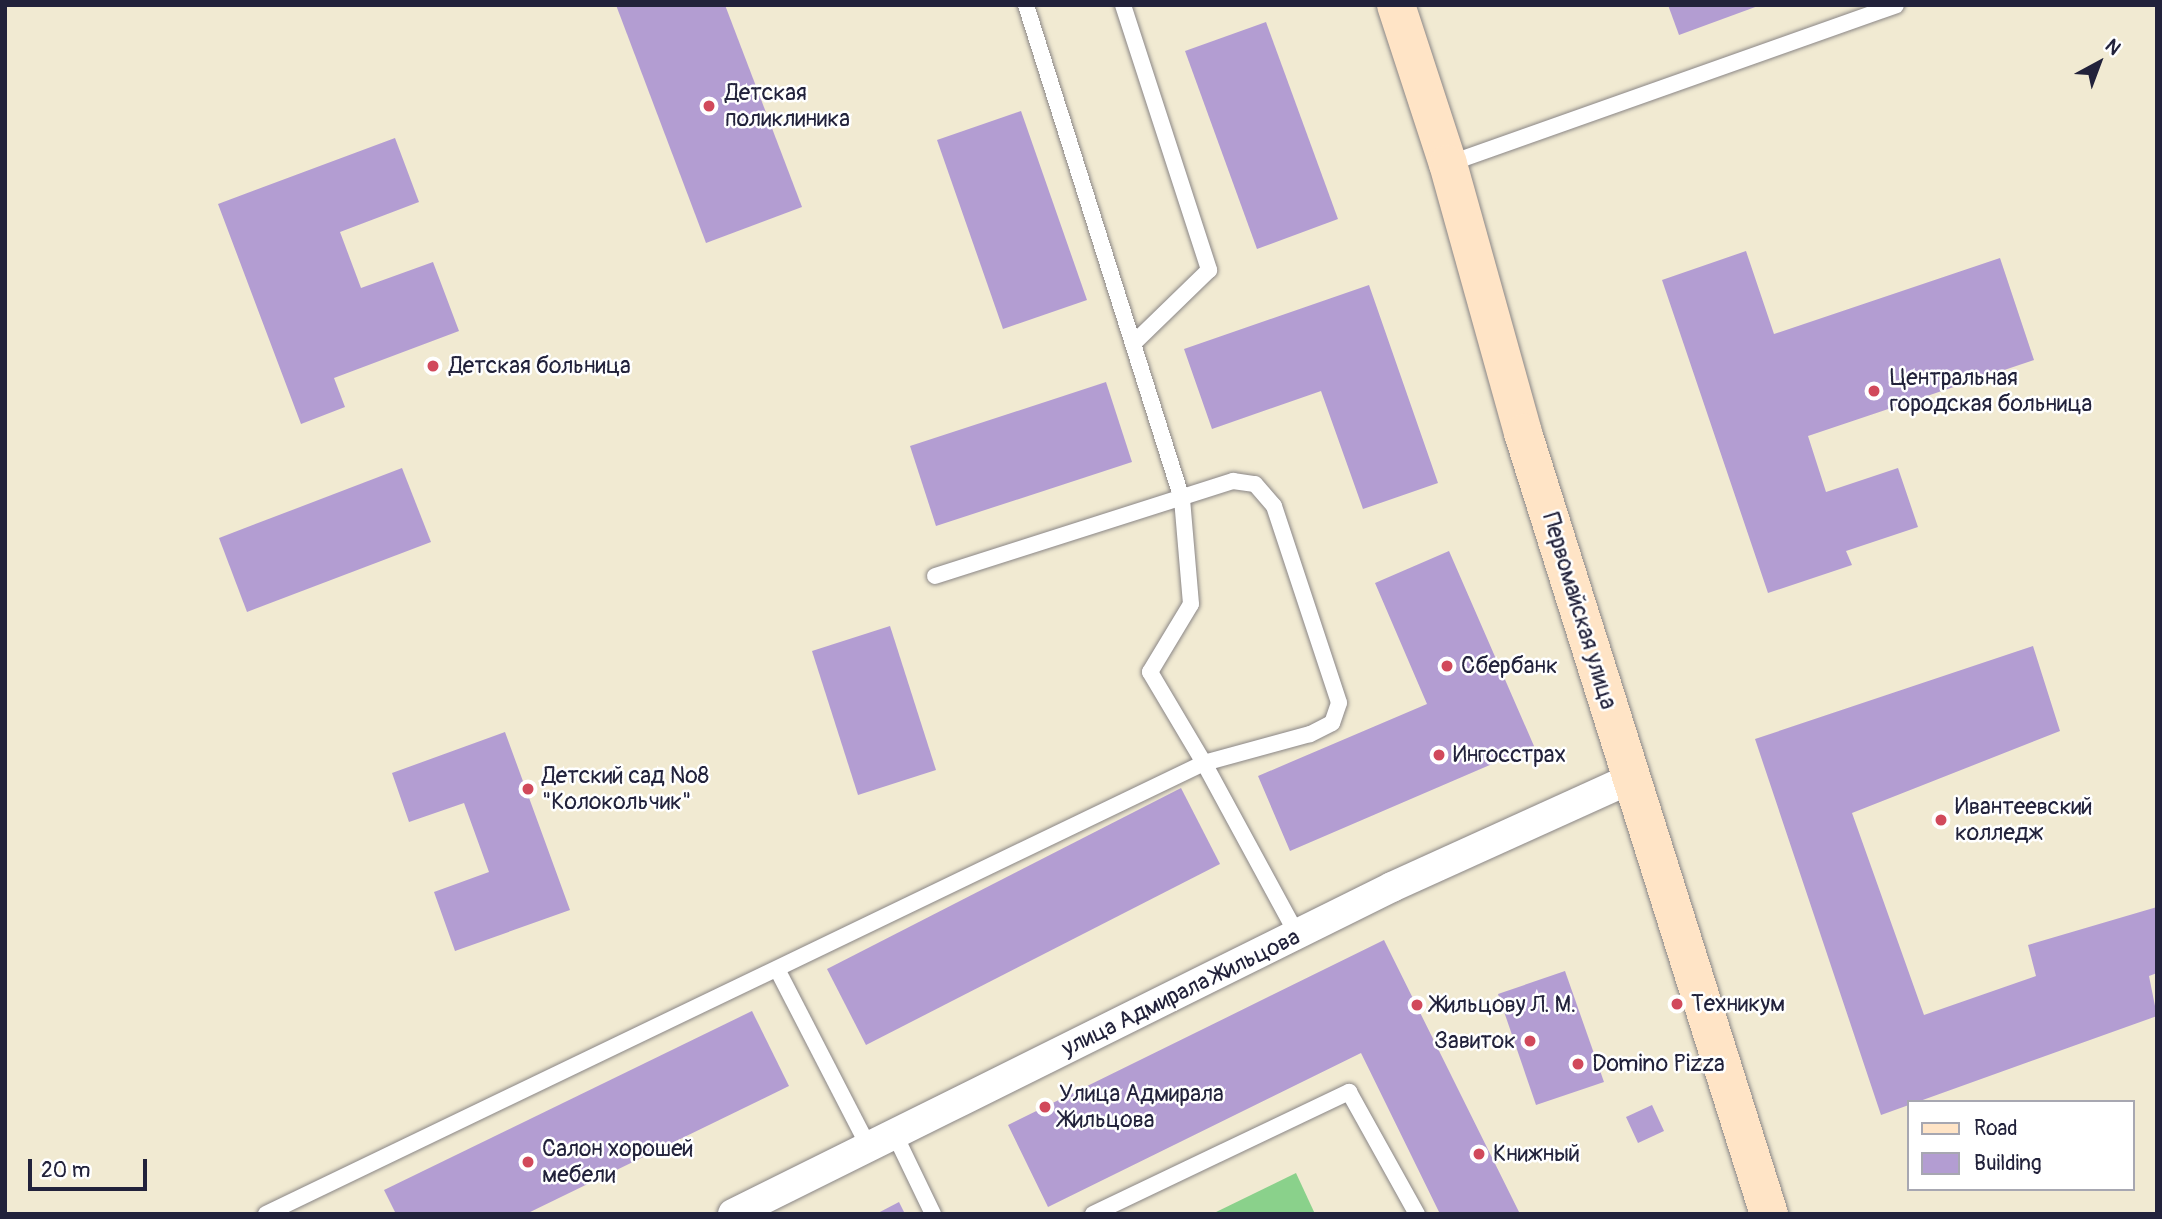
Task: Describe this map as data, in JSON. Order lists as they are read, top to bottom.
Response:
{
  "streets": {
    "main road": ["Первомайская улица"],
    "street": ["улица Адмирала Жильцова"]
  },
  "crossings": [
    ["Первомайская улица", "улица Адмирала Жильцова"]
  ],
  "places": [
    "Детская поликлиника",
    "Детская больница",
    "Центральная городская больница",
    "Сбербанк",
    "Ингосстрах",
    "Детский сад №8 \"Колокольчик\"",
    "Ивантеевский колледж",
    "Техникум",
    "Жильцову Л. М.",
    "Завиток",
    "Domino Pizza",
    "Улица Адмирала Жильцова",
    "Книжный",
    "Салон хорошей мебели"
  ],
  "legend": ["Road", "Building"],
  "scale_bar": "20 m",
  "north": "top right"
}
